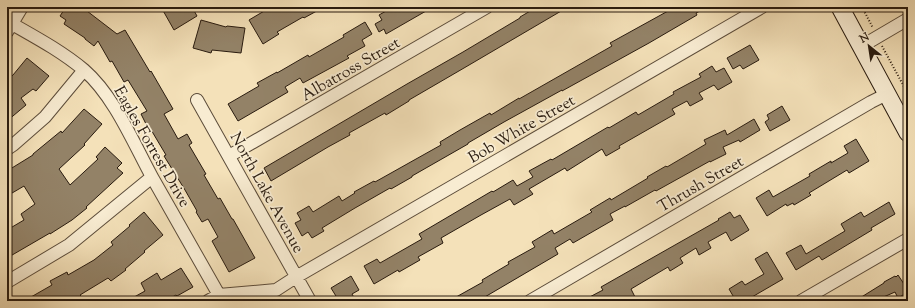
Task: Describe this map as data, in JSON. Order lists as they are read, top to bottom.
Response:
{
  "streets": {
    "street": [
      "Albatross Street",
      "Bob White Street",
      "Eagles Forrest Drive",
      "Thrush Street",
      "North Lake Avenue"
    ]
  },
  "crossings": [
    ["Albatross Street", "North Lake Avenue"],
    ["Bob White Street", "Eagles Forrest Drive"],
    ["Bob White Street", "North Lake Avenue"]
  ],
  "north": "top left"
}
